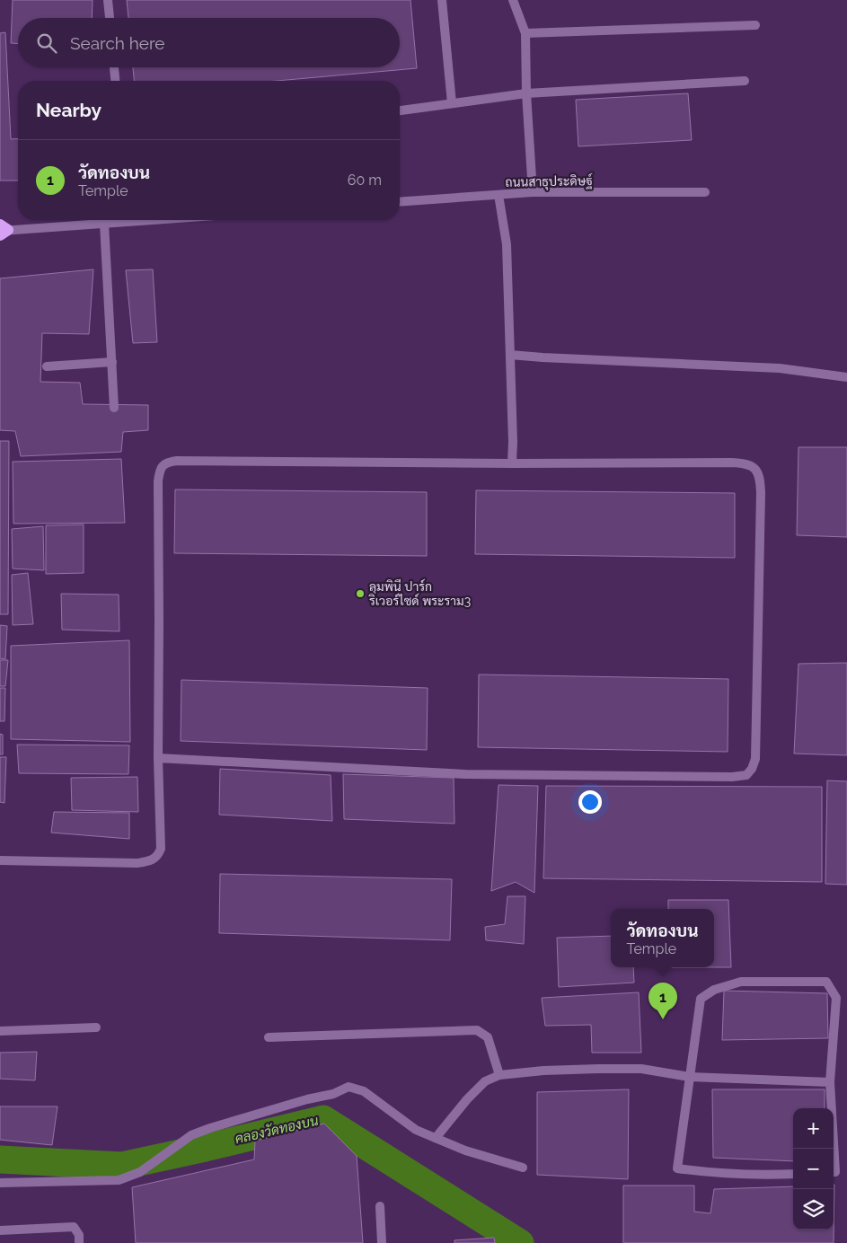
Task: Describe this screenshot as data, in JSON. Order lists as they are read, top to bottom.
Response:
{
  "streets": {
    "street": ["ถนนสาธุประดิษฐ์"]
  },
  "water": ["คลองวัดทองบน"],
  "places": ["ลุมพินี ปาร์ก ริเวอร์ไซด์ พระราม3"],
  "page": {
    "search": "Search here",
    "heading": "Nearby",
    "list": [
      {
        "mark": "1",
        "name": "วัดทองบน",
        "note": "Temple",
        "value": "60 m"
      }
    ],
    "popup": ["วัดทองบน", "Temple"],
    "pins": "1",
    "map_buttons": ["+", "−"]
  }
}
